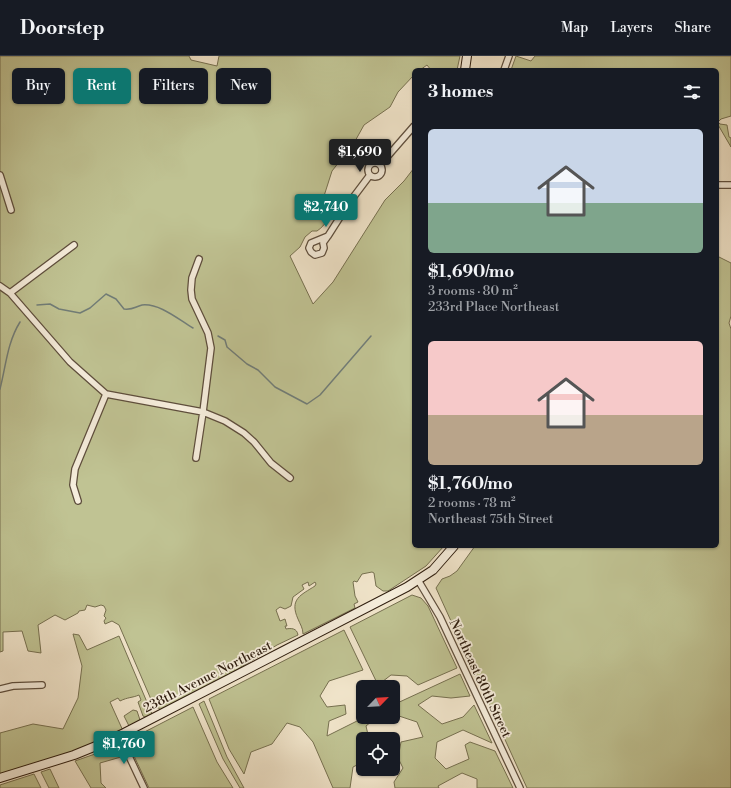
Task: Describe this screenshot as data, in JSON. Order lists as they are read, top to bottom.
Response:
{
  "streets": {
    "street": ["238th Avenue Northeast", "Northeast 80th Street"]
  },
  "crossings": [
    ["238th Avenue Northeast", "Northeast 80th Street"]
  ],
  "north": "top right",
  "page": {
    "header": "Doorstep",
    "nav": ["Map", "Layers", "Share"],
    "chip": [
      "Buy",
      "Rent",
      "Filters",
      "New"
    ],
    "heading": "3 homes",
    "list": [
      {
        "name": "$1,690/mo",
        "note": "3 rooms · 80 m² · 233rd Place Northeast"
      },
      {
        "name": "$1,760/mo",
        "note": "2 rooms · 78 m² · Northeast 75th Street"
      }
    ],
    "price": ["$1,690", "$2,740", "$1,760"]
  }
}
